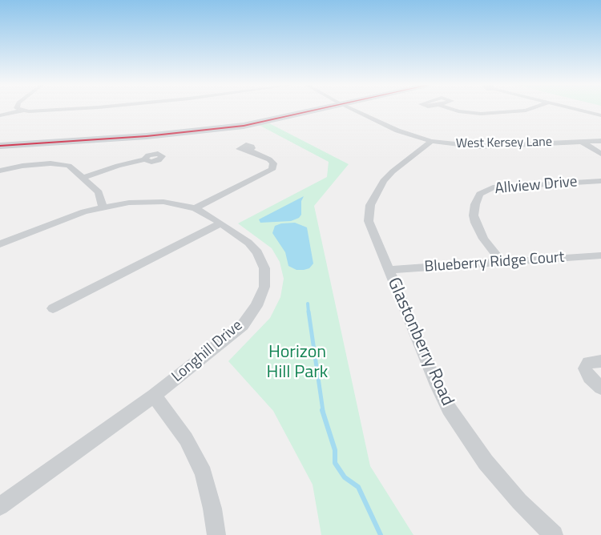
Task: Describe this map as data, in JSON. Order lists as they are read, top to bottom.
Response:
{
  "streets": {
    "street": [
      "West Kersey Lane",
      "Allview Drive",
      "Blueberry Ridge Court",
      "Glastonberry Road",
      "Longhill Drive"
    ]
  },
  "crossings": [
    ["West Kersey Lane", "Glastonberry Road"],
    ["Allview Drive", "Blueberry Ridge Court"],
    ["Blueberry Ridge Court", "Glastonberry Road"]
  ],
  "parks": ["Horizon Hill Park"]
}
